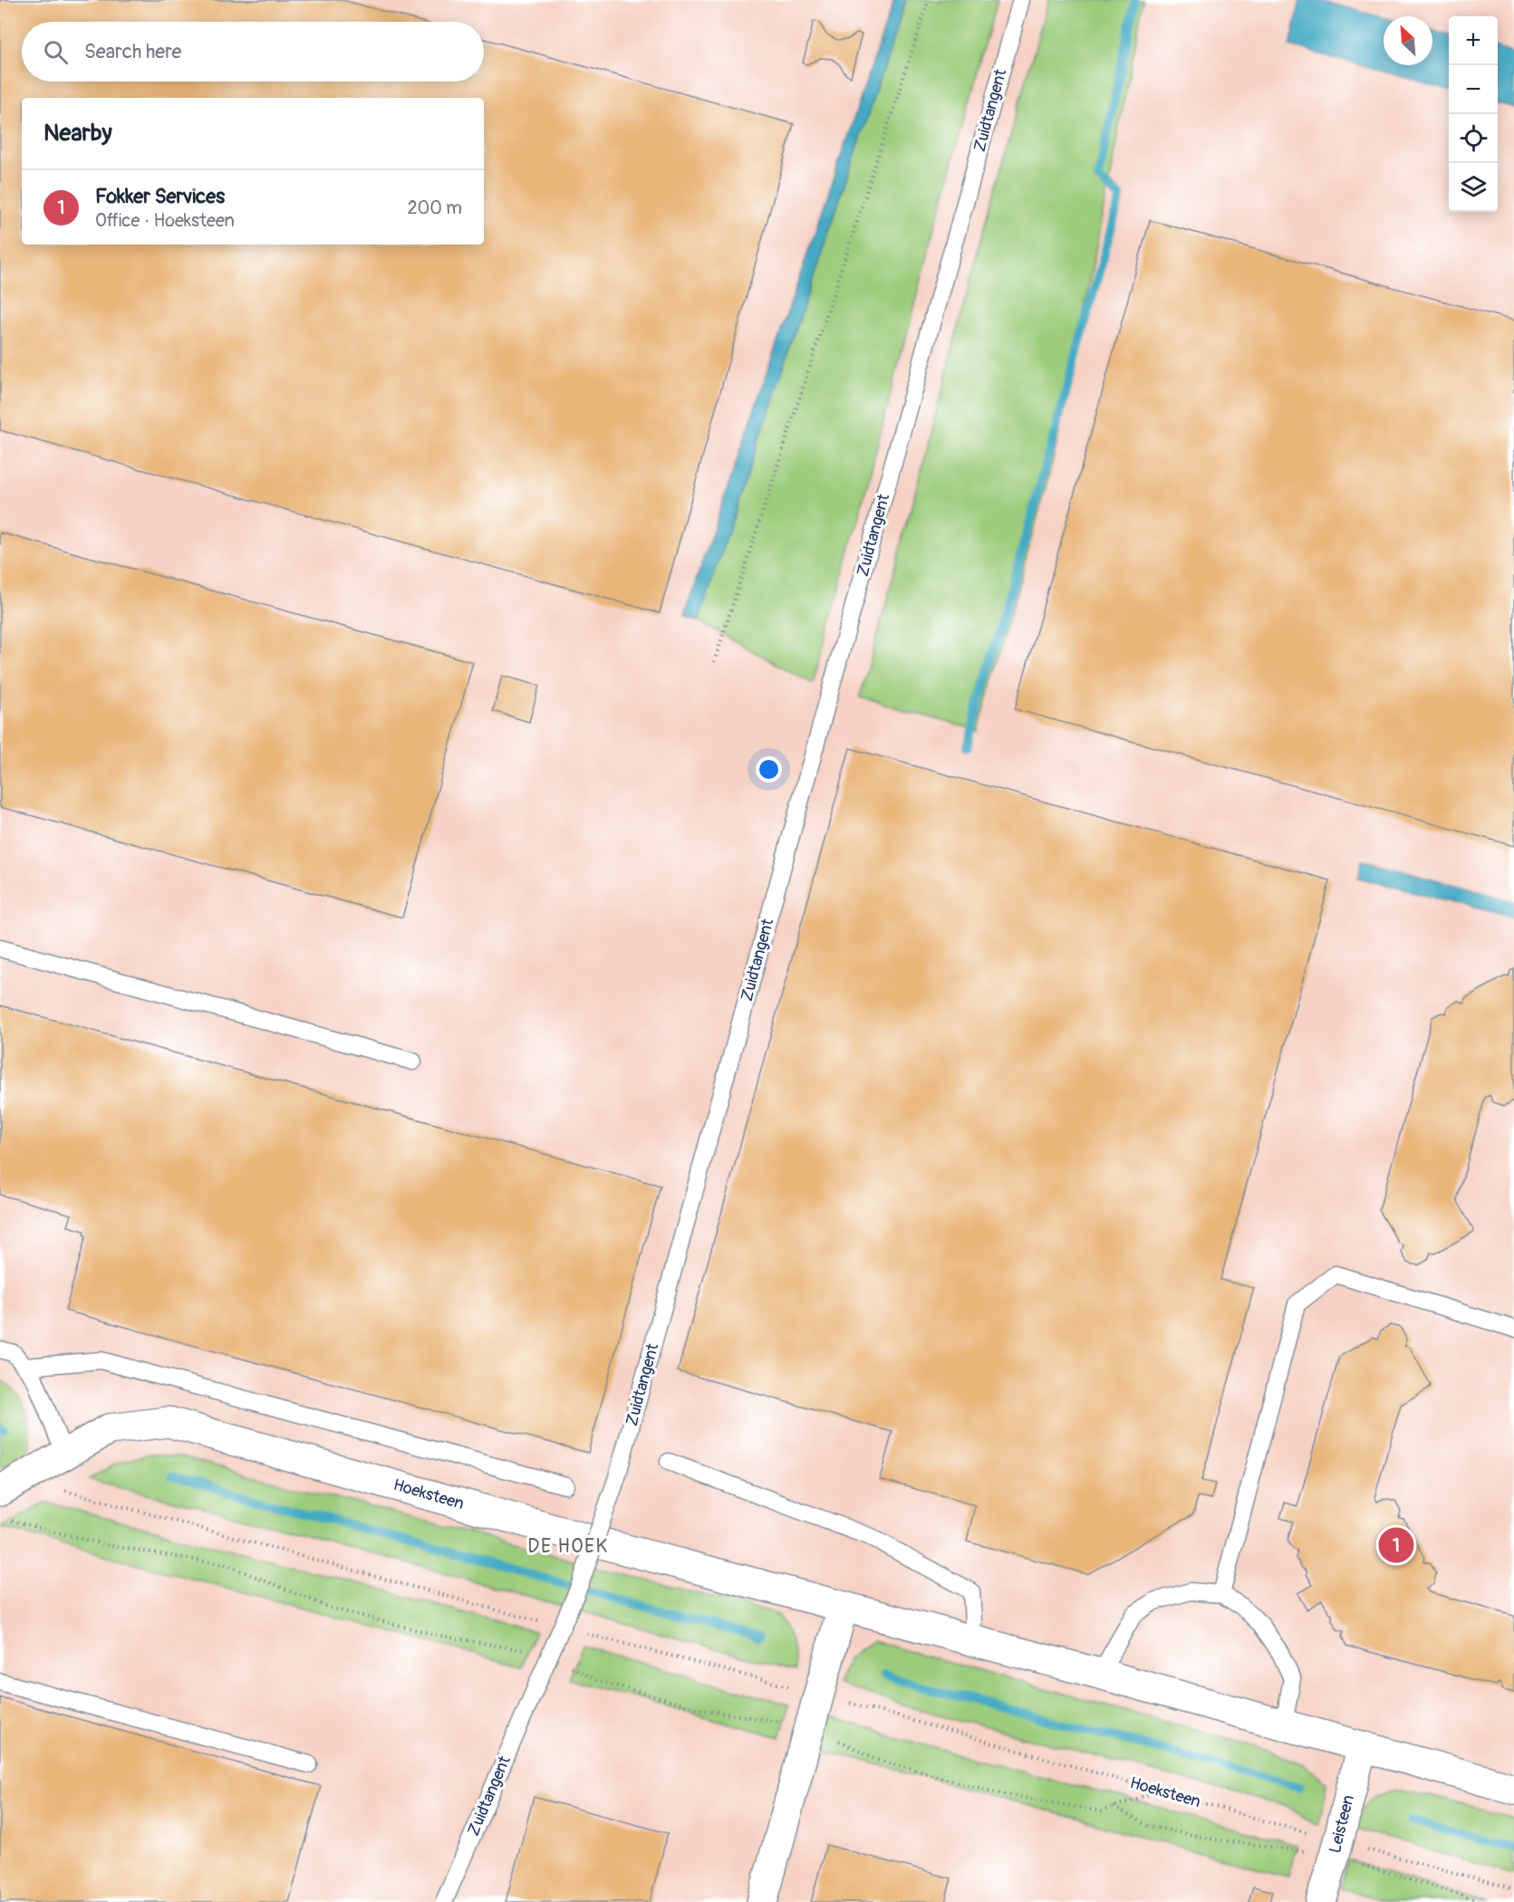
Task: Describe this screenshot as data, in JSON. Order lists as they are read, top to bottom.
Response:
{
  "streets": {
    "street": ["Hoeksteen", "Leisteen"],
    "lane": ["Zuidtangent"]
  },
  "crossings": [
    ["Hoeksteen", "Leisteen"]
  ],
  "districts": ["DE HOEK"],
  "north": "top left",
  "page": {
    "map_buttons": ["+", "−"],
    "search": "Search here",
    "heading": "Nearby",
    "list": [
      {
        "mark": "1",
        "name": "Fokker Services",
        "note": "Office · Hoeksteen",
        "value": "200 m"
      }
    ],
    "pins": "1"
  }
}
